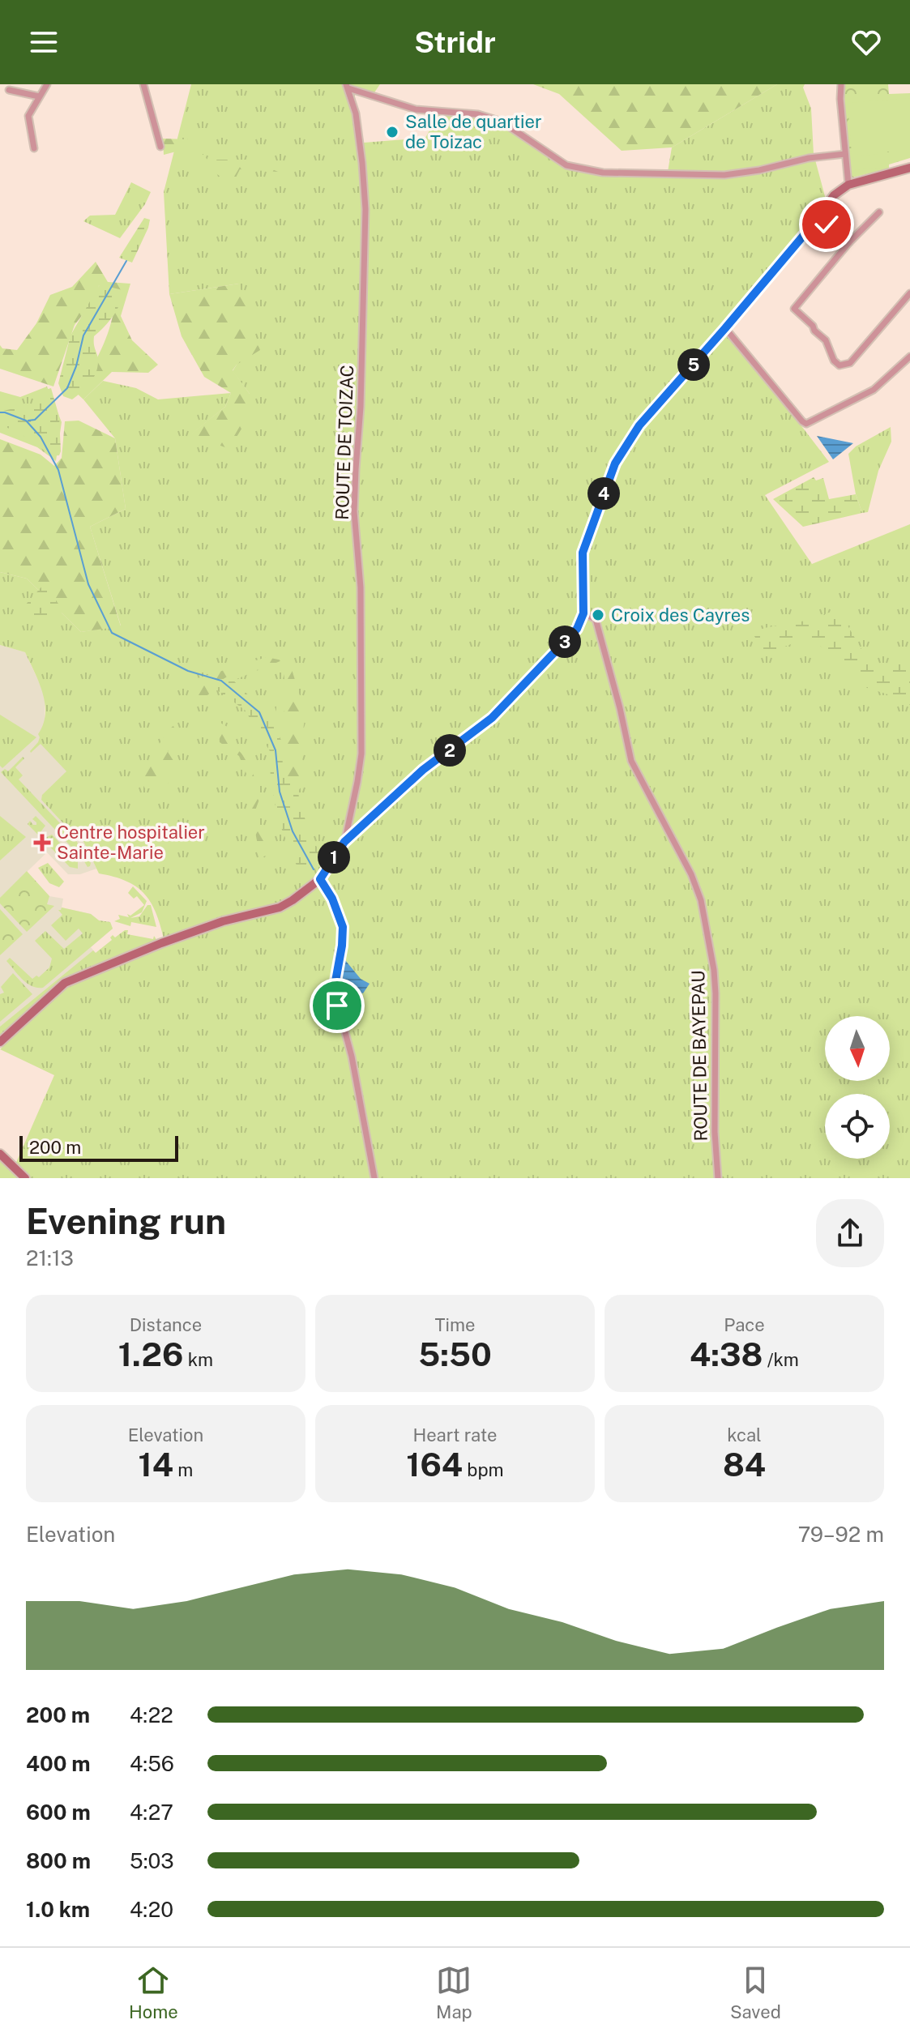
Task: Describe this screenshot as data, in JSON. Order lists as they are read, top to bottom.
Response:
{
  "streets": {
    "street": ["ROUTE DE TOIZAC", "ROUTE DE BAYEPAU"]
  },
  "places": {
    "other": ["Salle de quartier de Toizac", "Croix des Cayres"],
    "health": ["Centre hospitalier Sainte-Marie"]
  },
  "scale_bar": "200 m",
  "north": "bottom",
  "page": {
    "header": "Stridr",
    "pins": [
      "5",
      "4",
      "3",
      "2",
      "1"
    ],
    "scale": "200 m",
    "heading": ["Evening run", "21:13"],
    "stats": [
      ["Distance", "1.26 km"],
      ["Time", "5:50"],
      ["Pace", "4:38 /km"],
      ["Elevation", "14 m"],
      ["Heart rate", "164 bpm"],
      ["kcal", "84"]
    ],
    "chart": ["Elevation", "79–92 m"],
    "list": [
      {
        "name": "200 m",
        "note": "4:22"
      },
      {
        "name": "400 m",
        "note": "4:56"
      },
      {
        "name": "600 m",
        "note": "4:27"
      },
      {
        "name": "800 m",
        "note": "5:03"
      },
      {
        "name": "1.0 km",
        "note": "4:20"
      }
    ],
    "tabs": ["Home", "Map", "Saved"]
  }
}
